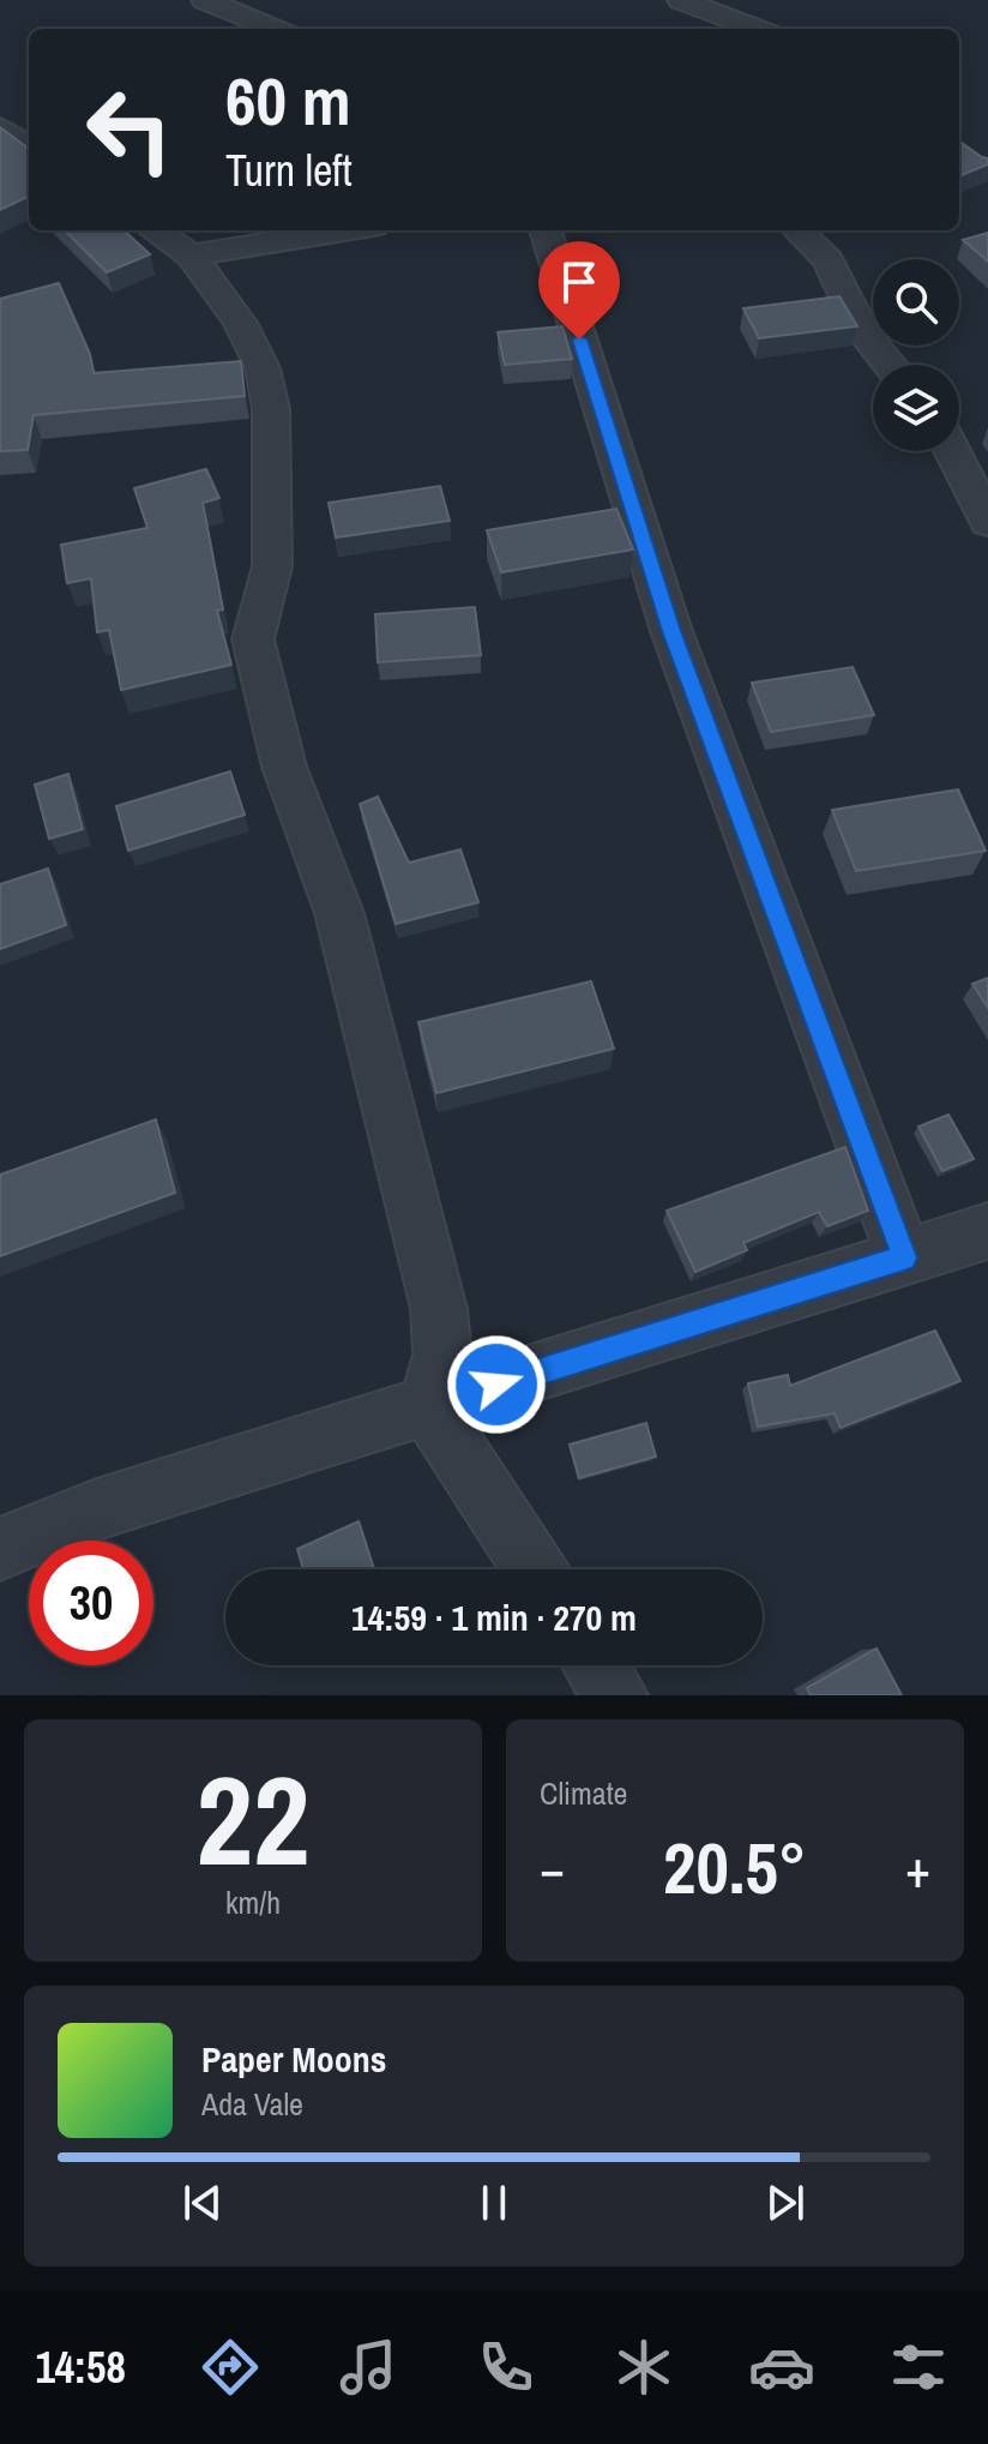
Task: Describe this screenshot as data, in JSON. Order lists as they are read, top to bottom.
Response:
{
  "page": {
    "turn": ["60 m", "Turn left"],
    "limit": "30",
    "trip": "14:59 · 1 min · 270 m",
    "tile": [
      ["22", "km/h"],
      "Climate"
    ],
    "heat": ["−", "20.5°", "+"],
    "song": ["Paper Moons", "Ada Vale"],
    "tabs": "14:58"
  }
}
